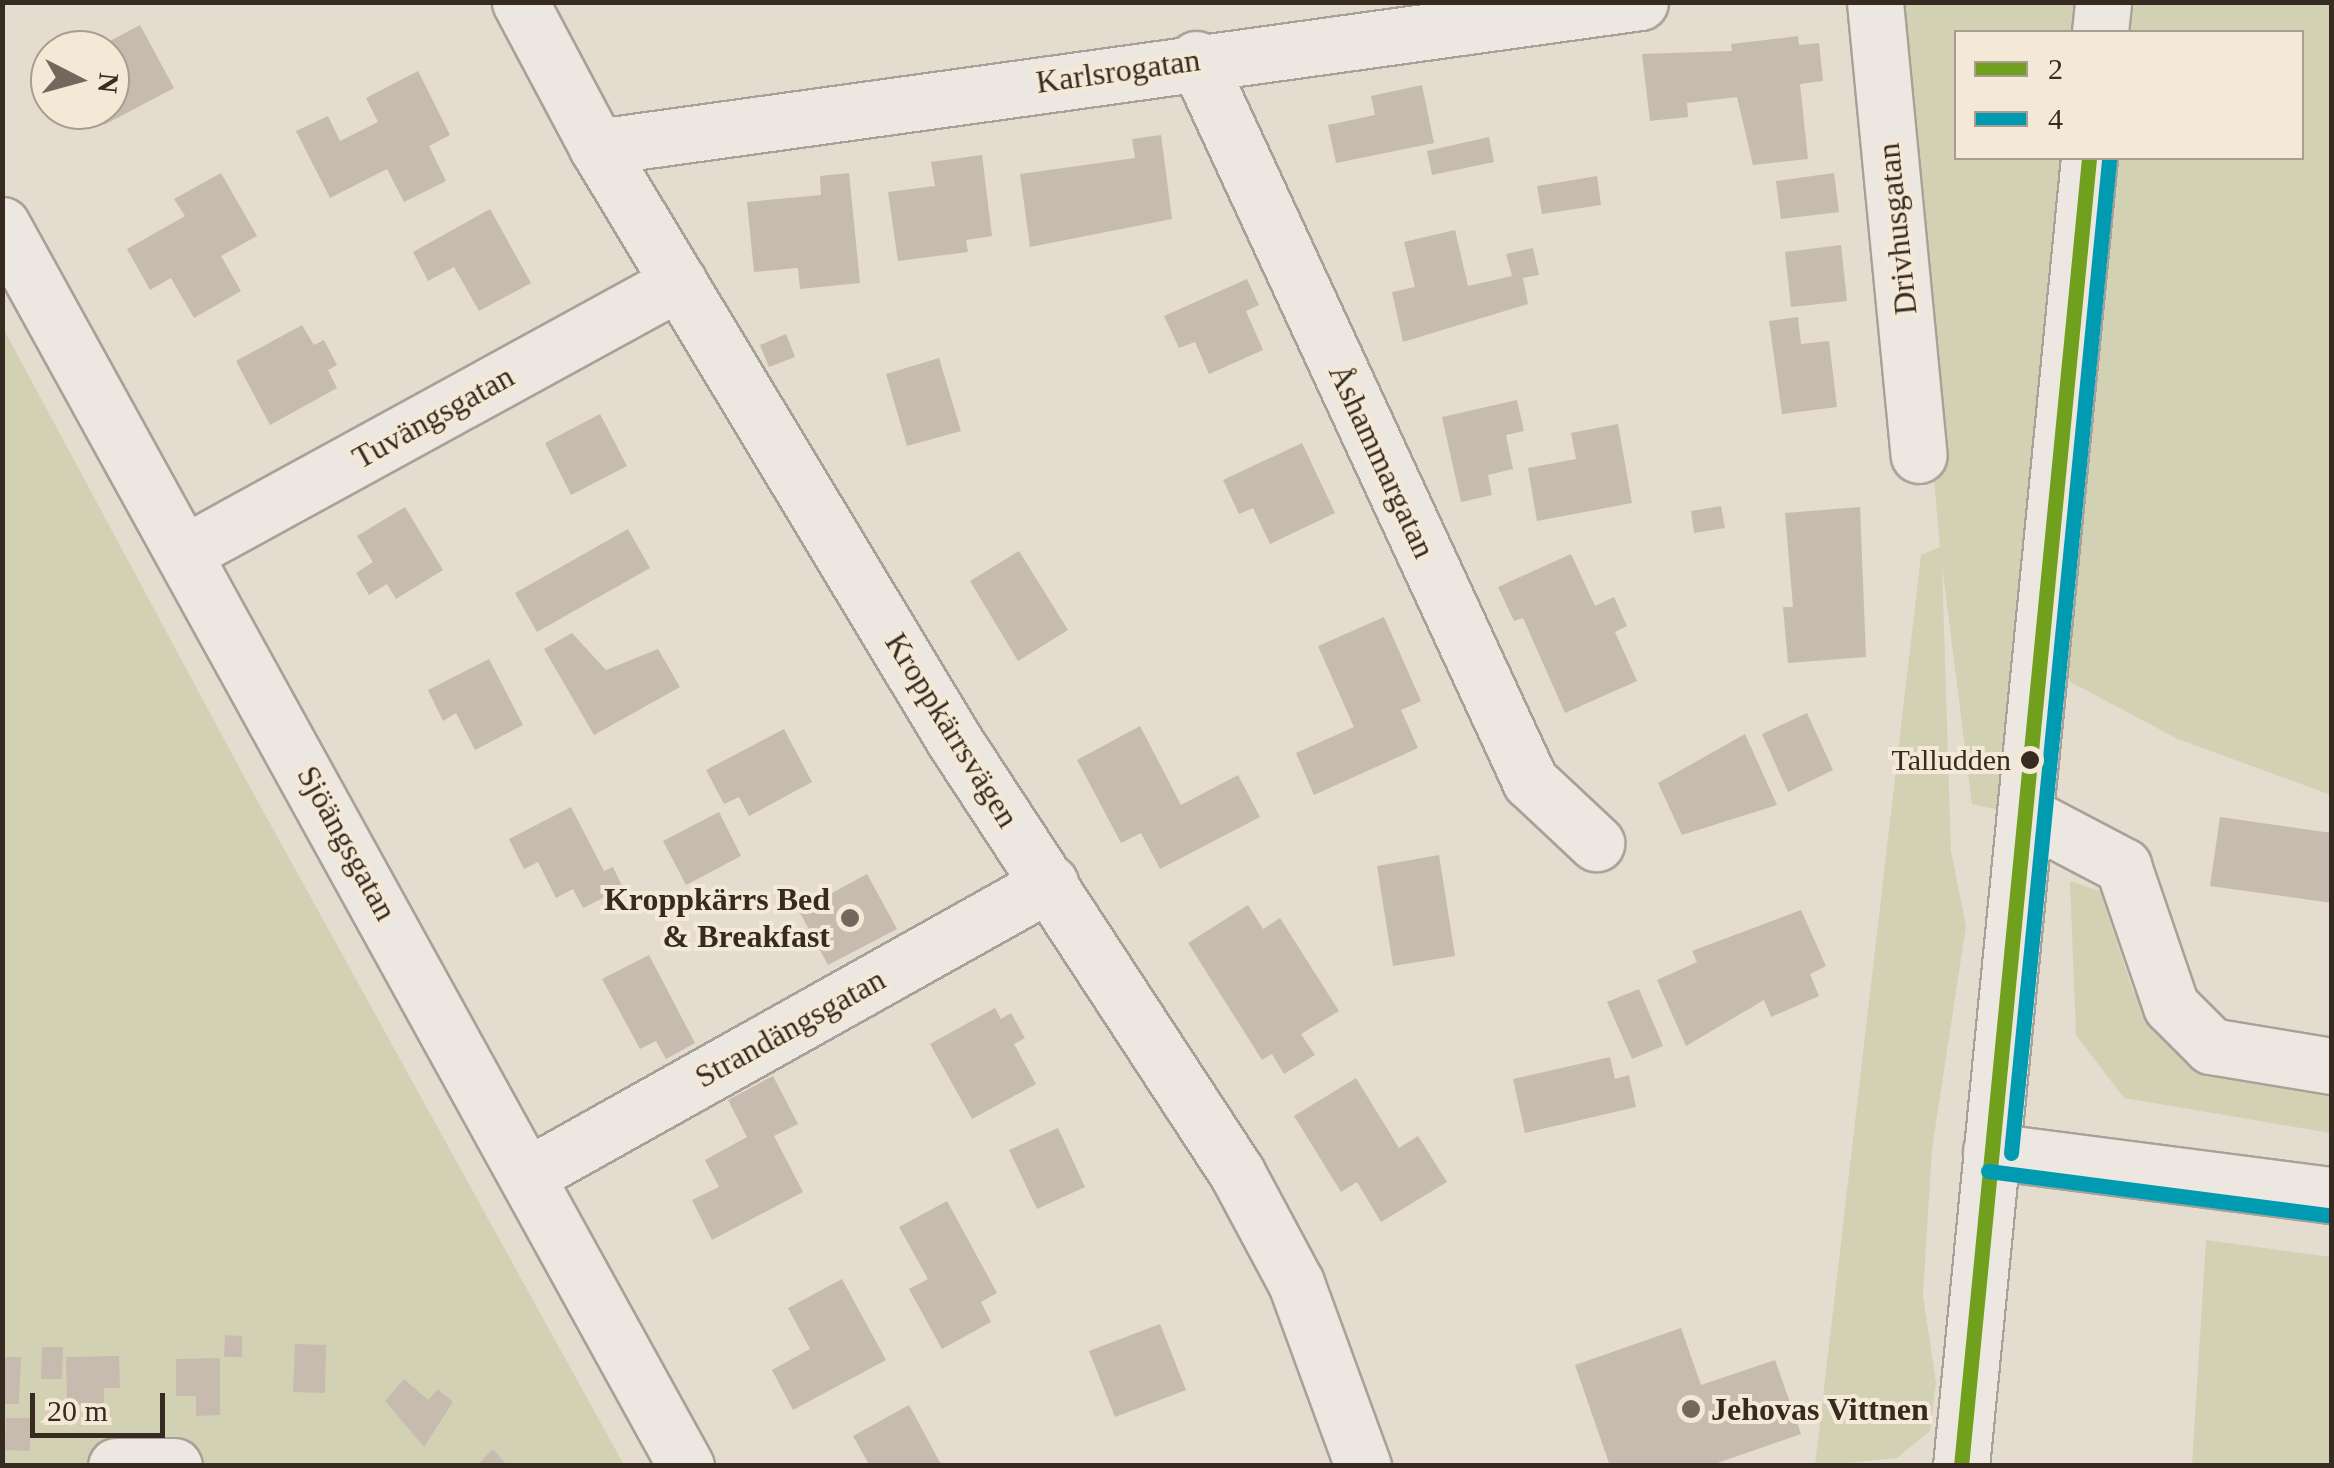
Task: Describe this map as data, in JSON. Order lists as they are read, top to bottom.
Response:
{
  "streets": {
    "street": [
      "Karlsrogatan",
      "Drivhusgatan",
      "Tuvängsgatan",
      "Åshammargatan",
      "Kroppkärrsvägen",
      "Sjöängsgatan",
      "Strandängsgatan"
    ]
  },
  "crossings": [
    ["Karlsrogatan", "Åshammargatan"],
    ["Karlsrogatan", "Kroppkärrsvägen"],
    ["Tuvängsgatan", "Kroppkärrsvägen"],
    ["Tuvängsgatan", "Sjöängsgatan"],
    ["Kroppkärrsvägen", "Strandängsgatan"],
    ["Sjöängsgatan", "Strandängsgatan"]
  ],
  "places": ["Talludden", "Kroppkärrs Bed & Breakfast", "Jehovas Vittnen"],
  "lines": ["transit line 2", "transit line 4"],
  "legend": ["2", "4"],
  "scale_bar": "20 m",
  "north": "right"
}
